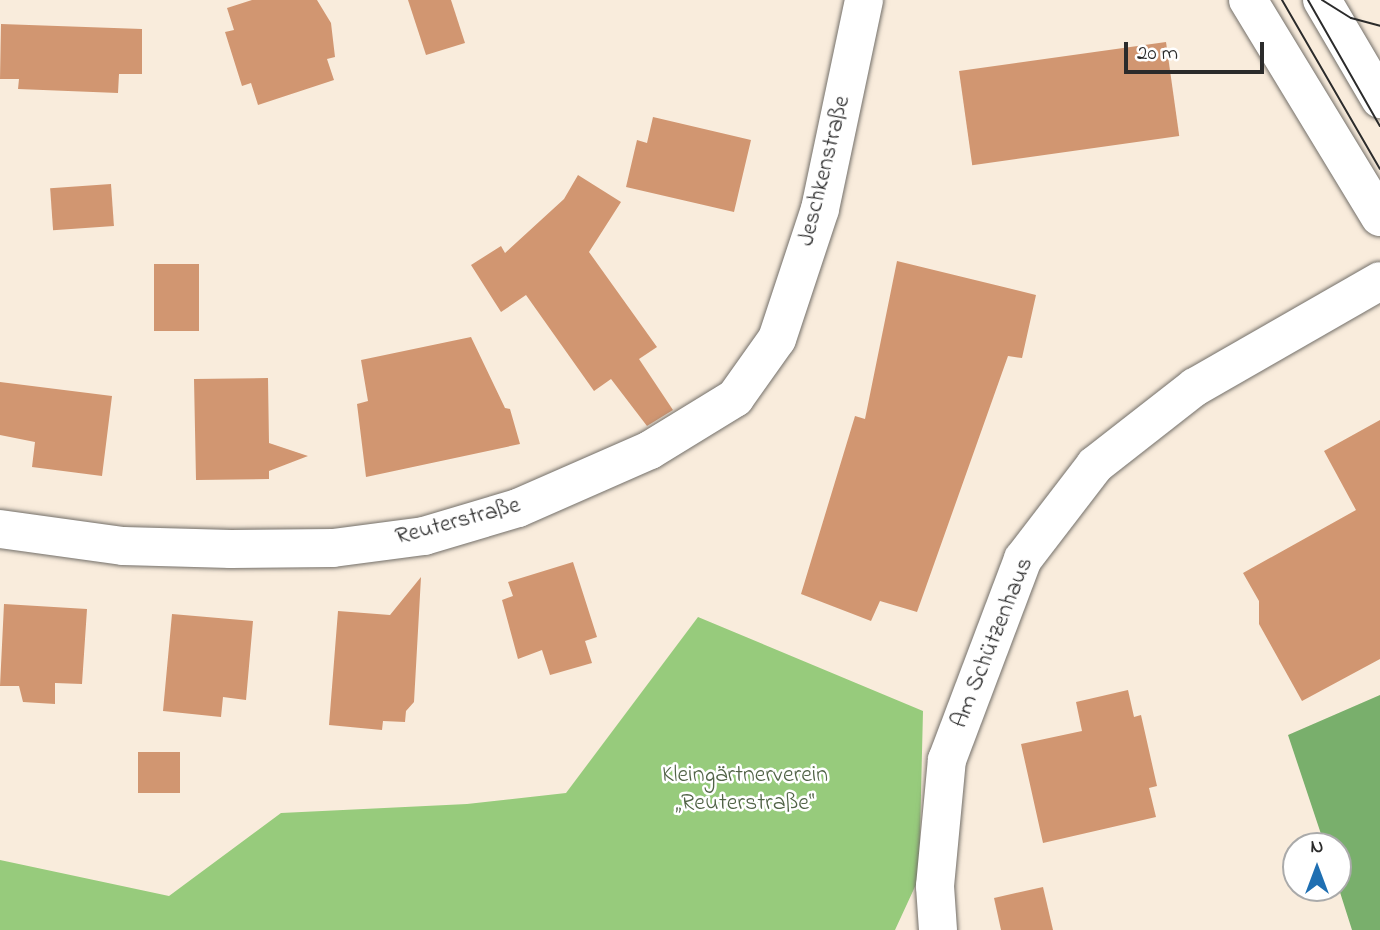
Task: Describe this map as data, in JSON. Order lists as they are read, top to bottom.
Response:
{
  "streets": {
    "street": ["Jeschkenstraße", "Reuterstraße", "Am Schützenhaus"]
  },
  "crossings": [
    ["Jeschkenstraße", "Reuterstraße"]
  ],
  "parks": ["Kleingärtnerverein „Reuterstraße“"],
  "scale_bar": "20 m",
  "north": "top"
}
